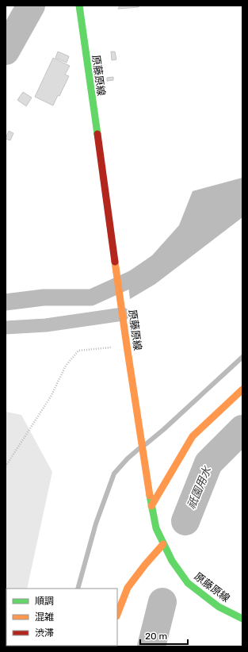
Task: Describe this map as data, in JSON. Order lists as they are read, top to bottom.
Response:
{
  "streets": {
    "main road": ["原藤原線"]
  },
  "water": ["祇園用水"],
  "legend": ["順調", "混雑", "渋滞"],
  "scale_bar": "20 m"
}
